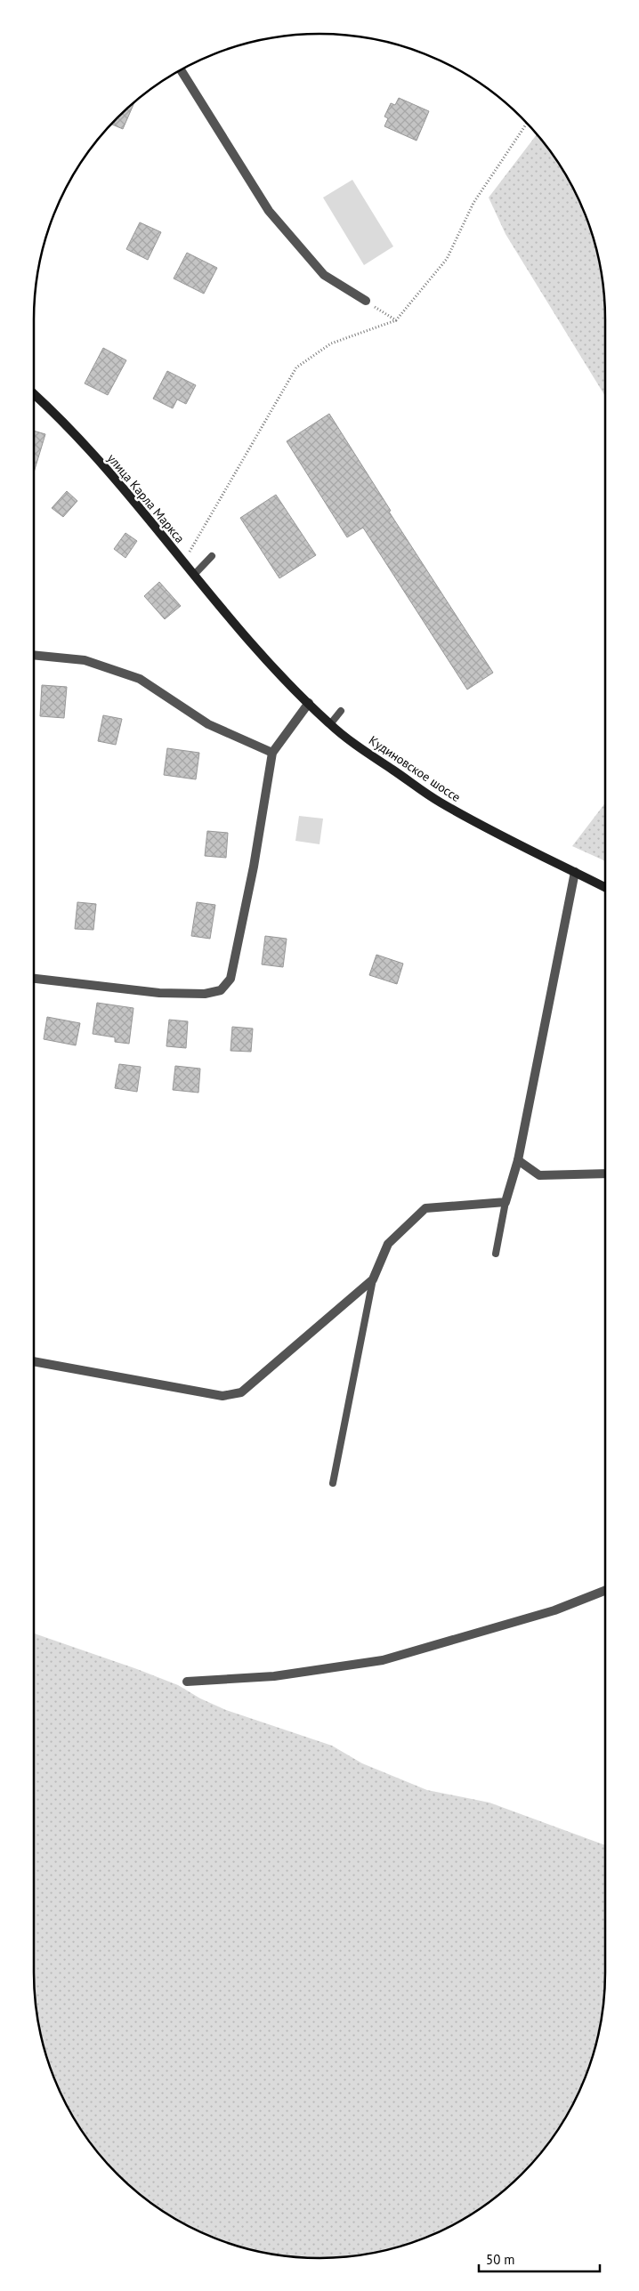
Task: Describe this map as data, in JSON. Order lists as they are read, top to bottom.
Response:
{
  "streets": {
    "main road": ["улица Карла Маркса", "Кудиновское шоссе"]
  },
  "crossings": [
    ["улица Карла Маркса", "Кудиновское шоссе"]
  ],
  "scale_bar": "50 m"
}
